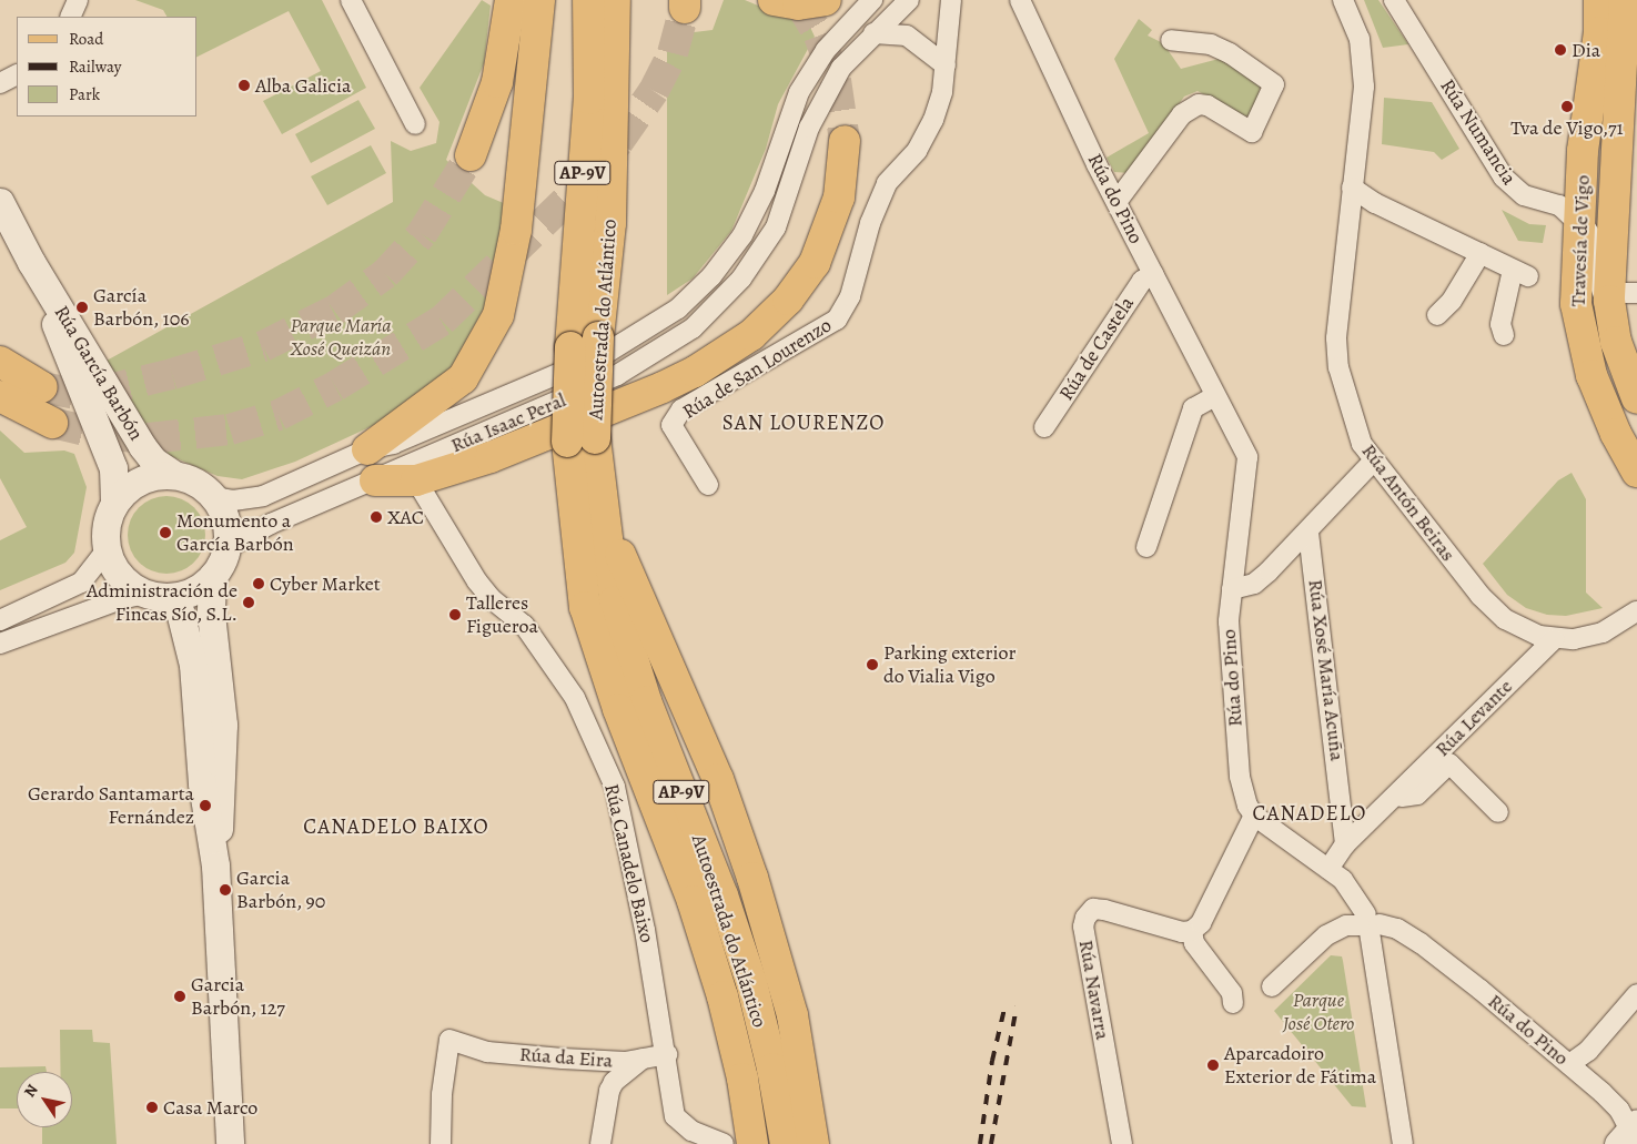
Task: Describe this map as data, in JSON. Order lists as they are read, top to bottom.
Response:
{
  "streets": {
    "main road": [
      "Rúa Numancia",
      "AP-9V",
      "Travesía de Vigo",
      "Autoestrada do Atlántico",
      "Rúa García Barbón"
    ],
    "street": [
      "Rúa do Pino",
      "Rúa de Castela",
      "Rúa de San Lourenzo",
      "Rúa Isaac Peral",
      "Rúa Antón Beiras",
      "Rúa Xosé María Acuña",
      "Rúa Levante",
      "Rúa Canadelo Baixo",
      "Rúa Navarra",
      "Rúa da Eira"
    ]
  },
  "crossings": [
    ["Rúa Numancia", "Travesía de Vigo"],
    ["AP-9V", "Rúa Isaac Peral"],
    ["Rúa do Pino", "Rúa de Castela"],
    ["Rúa García Barbón", "Rúa Isaac Peral"],
    ["Rúa Antón Beiras", "Rúa Levante"],
    ["Rúa Xosé María Acuña", "Rúa Levante"],
    ["Rúa Canadelo Baixo", "Rúa da Eira"]
  ],
  "districts": ["SAN LOURENZO", "CANADELO", "CANADELO BAIXO"],
  "parks": ["Parque María Xosé Queizán", "Parque José Otero"],
  "places": [
    "Dia",
    "Alba Galicia",
    "Tva de Vigo,71",
    "García Barbón, 106",
    "XAC",
    "Monumento a García Barbón",
    "Cyber Market",
    "Administración de Fincas Sío, S.L.",
    "Talleres Figueroa",
    "Parking exterior do Vialia Vigo",
    "Gerardo Santamarta Fernández",
    "Garcia Barbón, 90",
    "Garcia Barbón, 127",
    "Aparcadoiro Exterior de Fátima",
    "Casa Marco"
  ],
  "legend": ["Road", "Railway", "Park"],
  "north": "top left"
}
